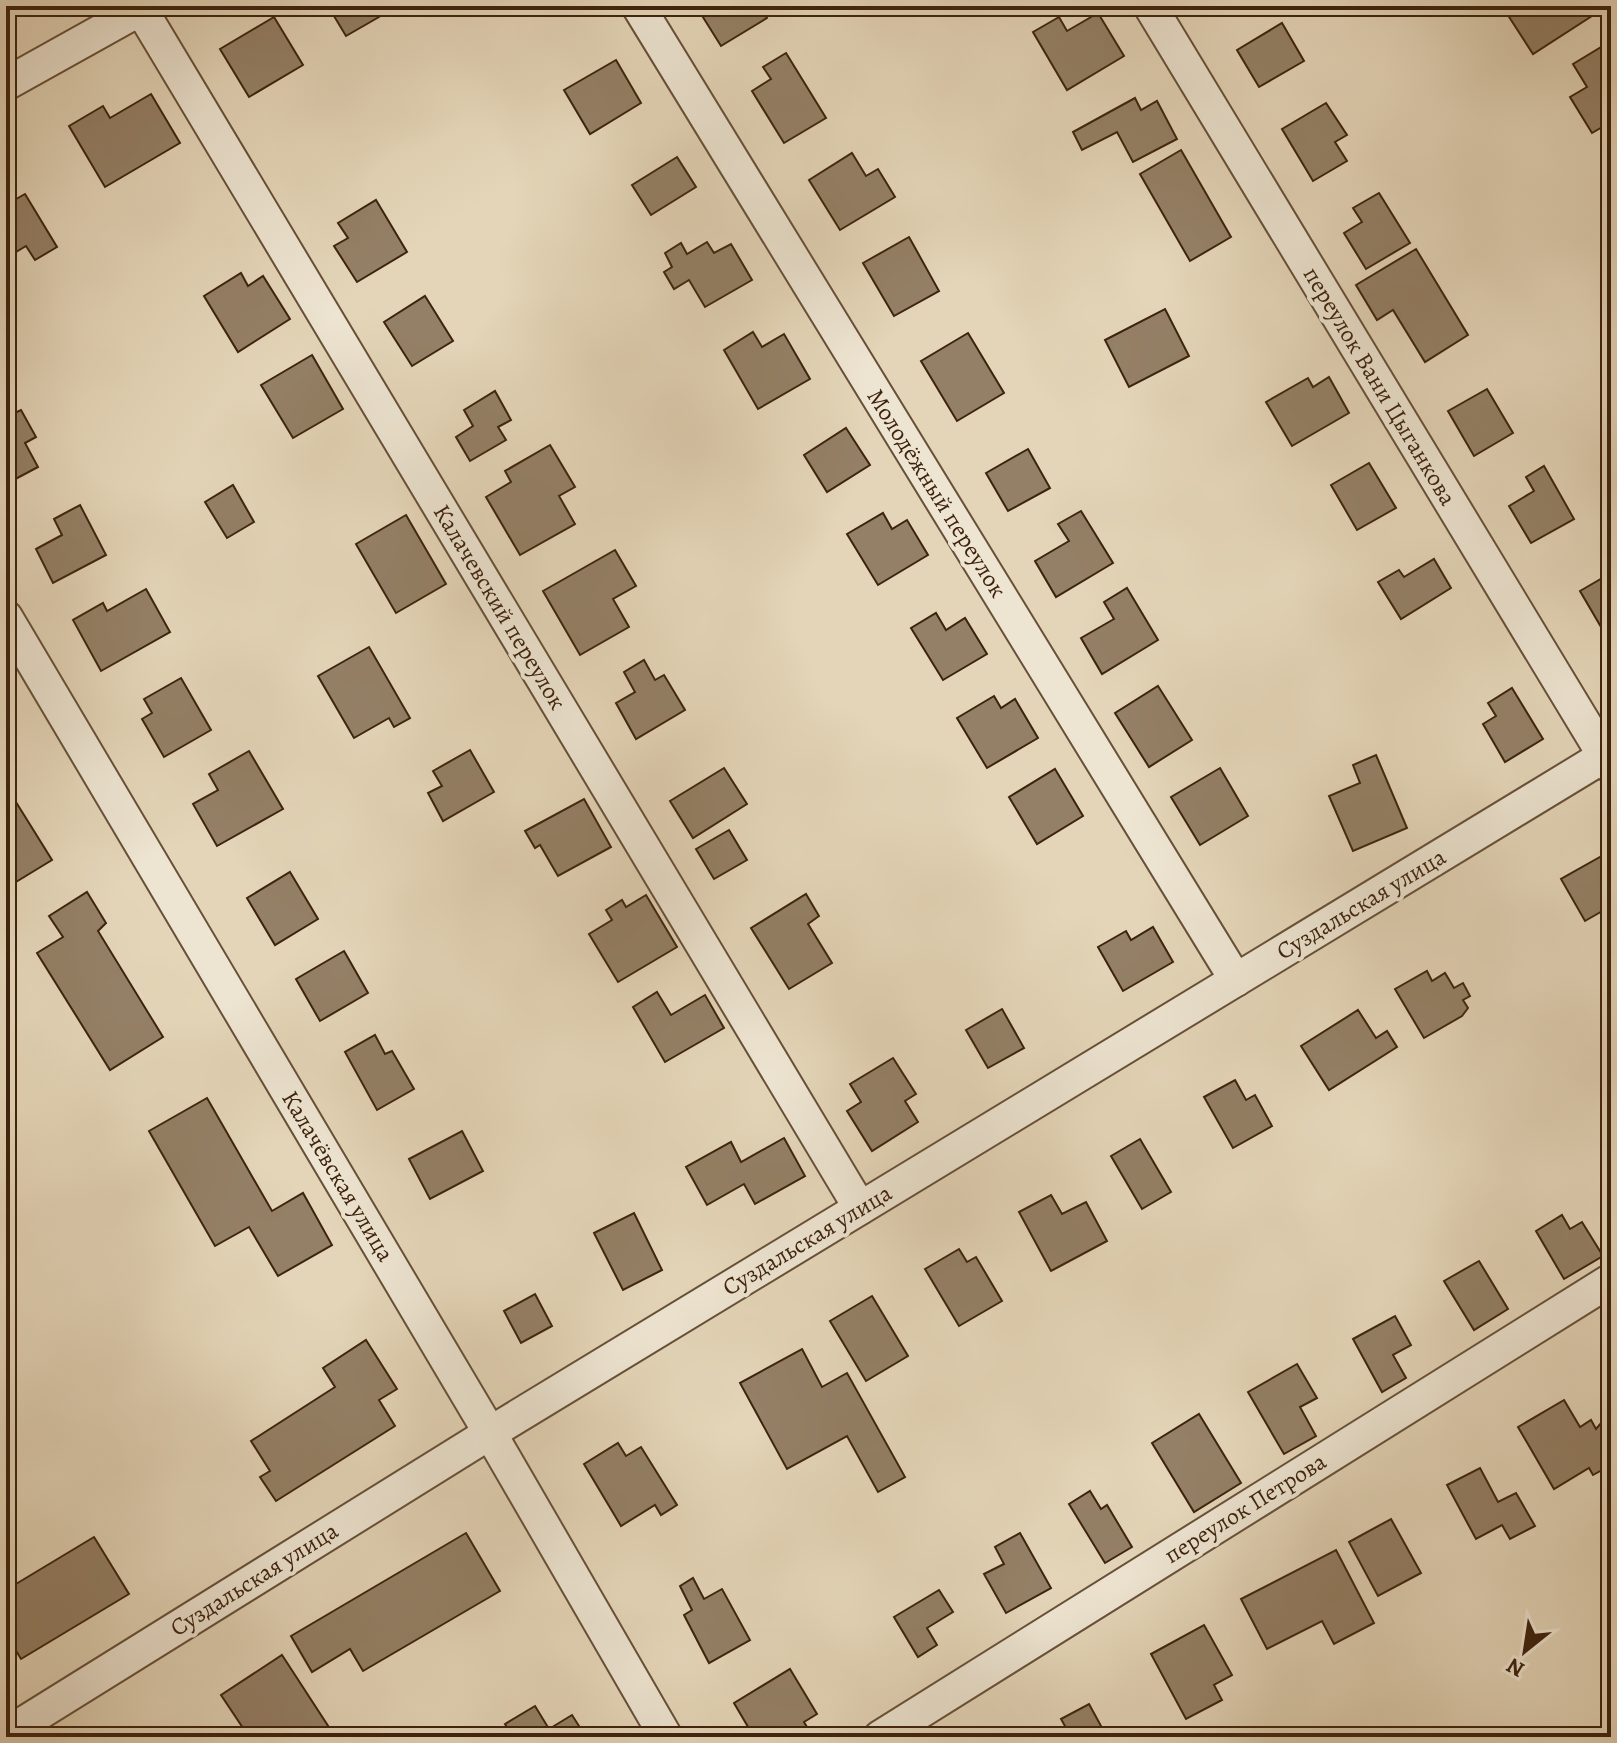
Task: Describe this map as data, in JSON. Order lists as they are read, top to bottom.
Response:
{
  "streets": {
    "street": [
      "переулок Вани Цыганкова",
      "Молодёжный переулок",
      "Калачевский переулок",
      "Суздальская улица",
      "Калачёвская улица",
      "переулок Петрова"
    ]
  },
  "crossings": [
    ["переулок Вани Цыганкова", "Суздальская улица"],
    ["Молодёжный переулок", "Суздальская улица"],
    ["Калачевский переулок", "Суздальская улица"],
    ["Суздальская улица", "Калачёвская улица"]
  ],
  "north": "bottom left"
}
